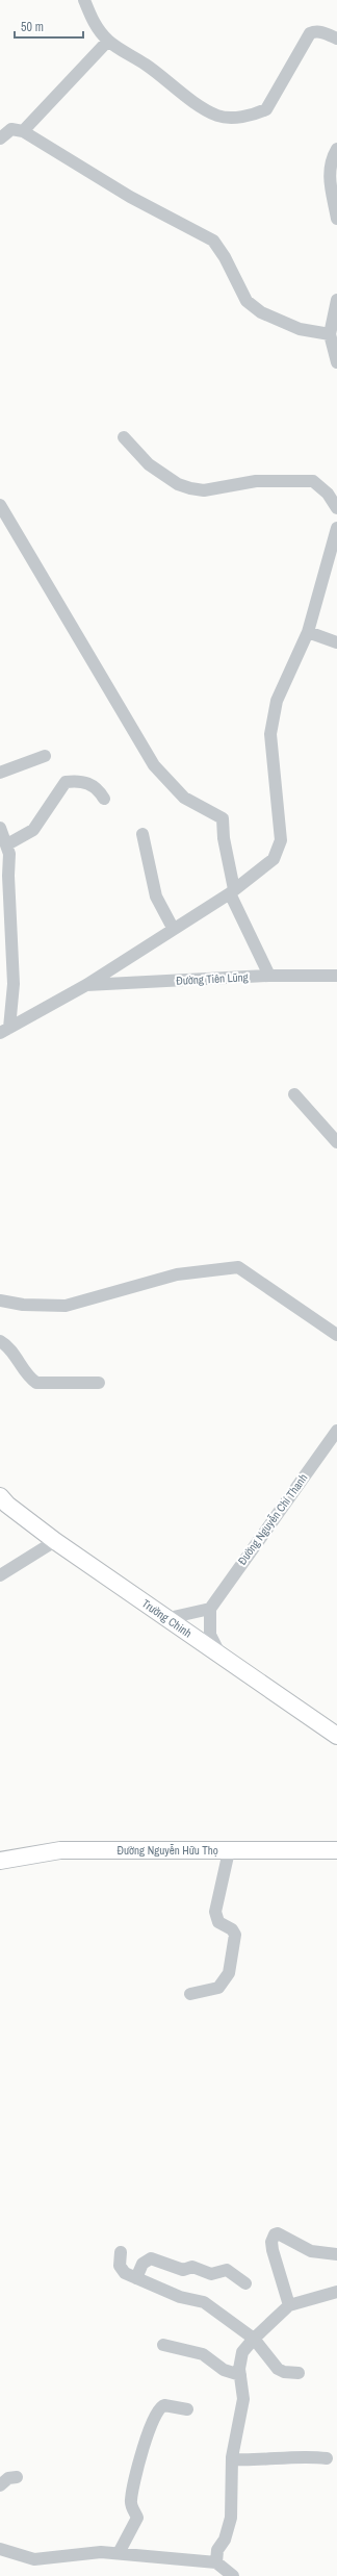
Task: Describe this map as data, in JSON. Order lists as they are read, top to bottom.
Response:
{
  "streets": {
    "main road": ["Trường Chinh", "Đường Nguyễn Hữu Thọ"],
    "street": ["Đường Tiên Lũng", "Đường Nguyễn Chí Thanh"]
  },
  "scale_bar": "50 m"
}
